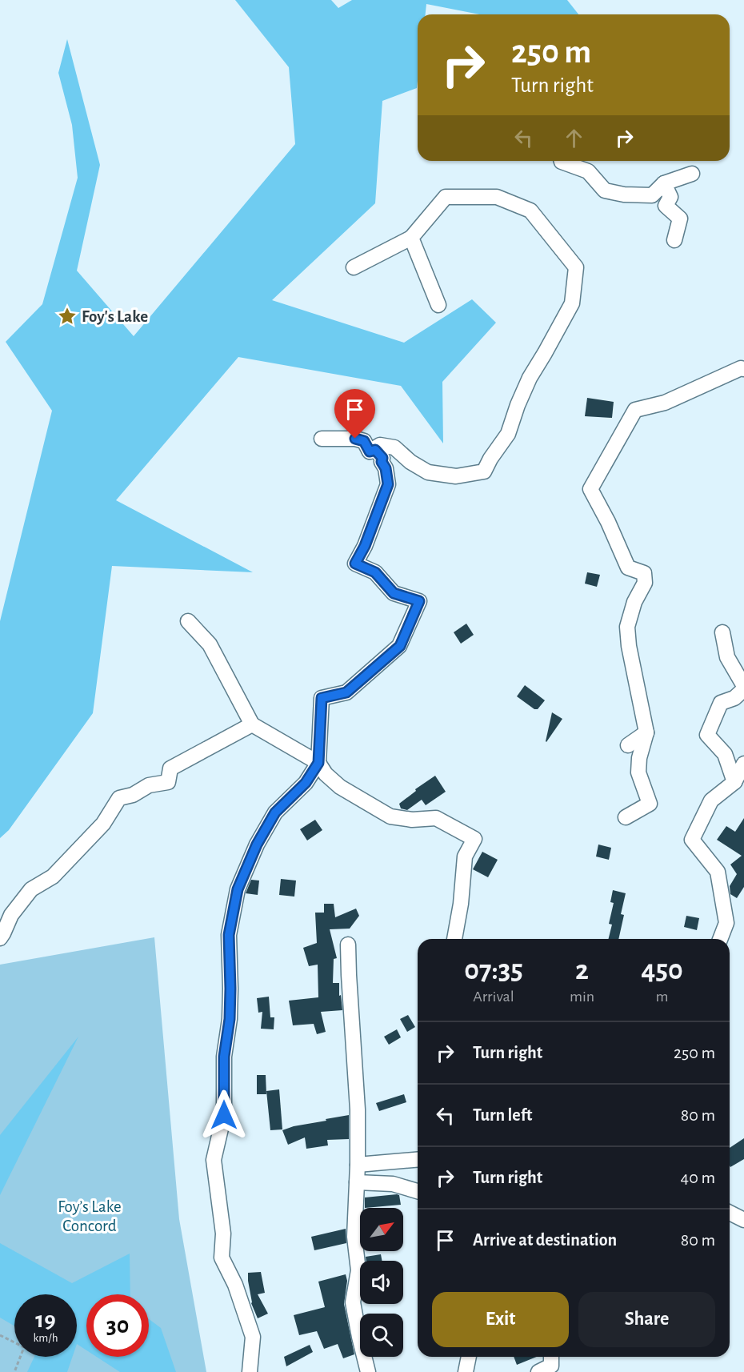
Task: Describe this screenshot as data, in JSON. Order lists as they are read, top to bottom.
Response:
{
  "parks": ["Foy’s Lake Concord"],
  "places": {
    "place": ["Foy's Lake"]
  },
  "north": "top right",
  "page": {
    "turn": ["250 m", "Turn right"],
    "eta": [
      "07:35",
      "Arrival",
      "2",
      "min",
      "450",
      "m"
    ],
    "list": [
      {
        "name": "Turn right",
        "value": "250 m"
      },
      {
        "name": "Turn left",
        "value": "80 m"
      },
      {
        "name": "Turn right",
        "value": "40 m"
      },
      {
        "name": "Arrive at destination",
        "value": "80 m"
      }
    ],
    "buttons": ["Exit", "Share"],
    "speed": "19 km/h",
    "limit": "30"
  }
}
